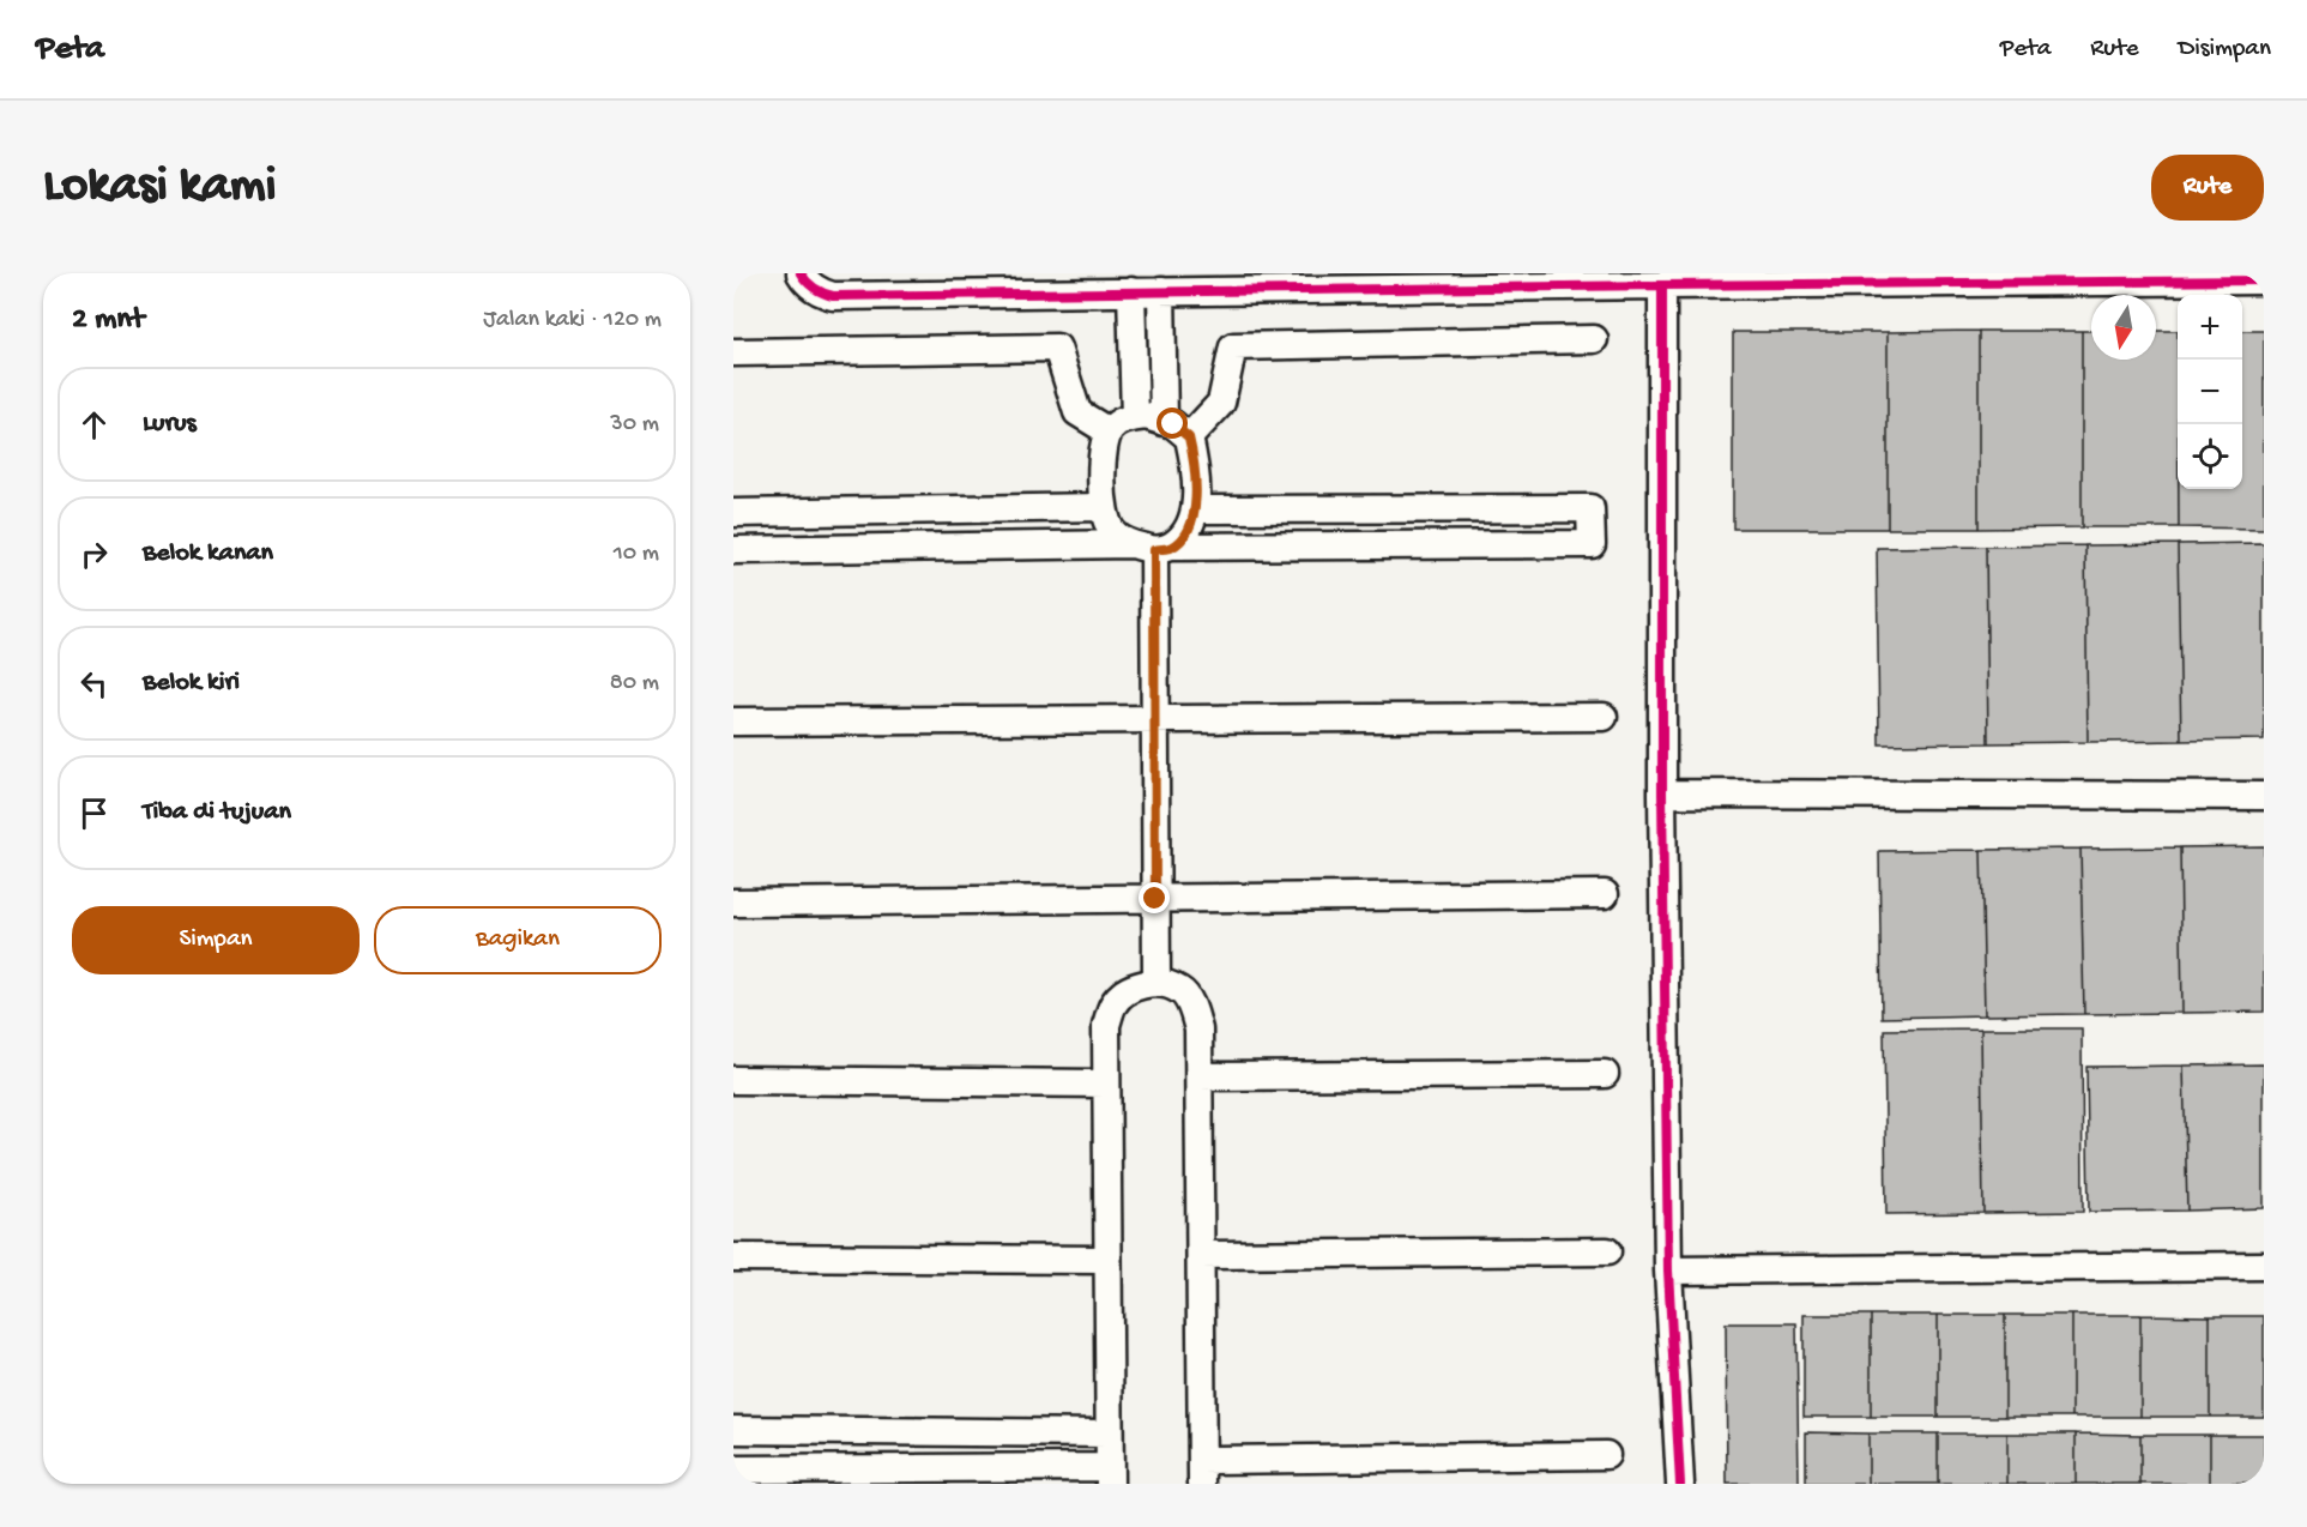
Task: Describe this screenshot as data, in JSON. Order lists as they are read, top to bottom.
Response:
{
  "north": "bottom",
  "page": {
    "header": "Peta",
    "nav": ["Peta", "Rute", "Disimpan"],
    "buttons": [
      "Rute",
      ["Simpan", "Bagikan"]
    ],
    "title": "Lokasi kami",
    "heading": ["2 mnt", "Jalan kaki · 120 m"],
    "map_buttons": ["+", "−"],
    "list": [
      ["Lurus", "30 m"],
      ["Belok kanan", "10 m"],
      ["Belok kiri", "80 m"],
      "Tiba di tujuan"
    ]
  }
}
